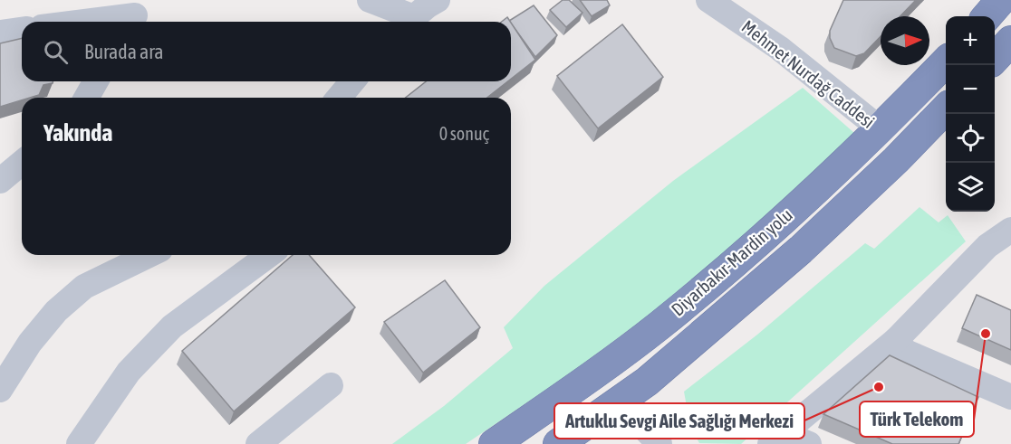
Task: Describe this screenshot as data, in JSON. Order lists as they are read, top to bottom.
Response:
{
  "streets": {
    "highway": ["Diyarbakır-Mardin yolu"],
    "street": ["Mehmet Nurdağ Caddesi"]
  },
  "crossings": [
    ["Mehmet Nurdağ Caddesi", "Diyarbakır-Mardin yolu"]
  ],
  "places": ["Türk Telekom", "Artuklu Sevgi Aile Sağlığı Merkezi"],
  "north": "right",
  "page": {
    "map_buttons": ["+", "−"],
    "search": "Burada ara",
    "heading": ["Yakında", "0 sonuç"]
  }
}
